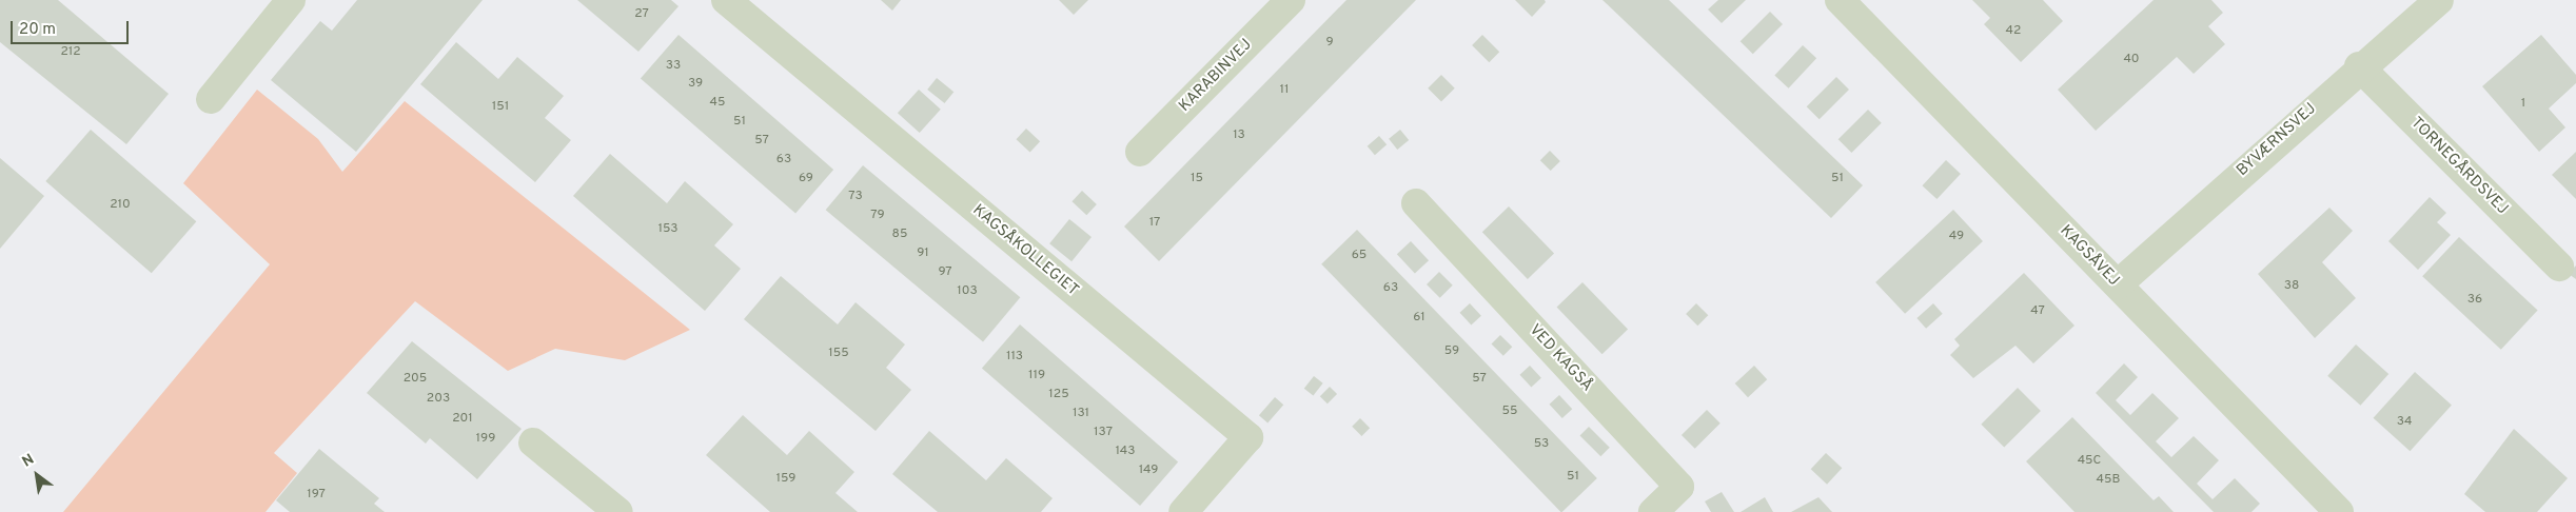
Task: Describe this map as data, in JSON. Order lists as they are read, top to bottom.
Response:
{
  "streets": {
    "street": [
      "KARABINVEJ",
      "BYVÆRNSVEJ",
      "TORNEGÅRDSVEJ",
      "KAGSÅKOLLEGIET",
      "KAGSÅVEJ",
      "VED KAGSÅ"
    ]
  },
  "crossings": [
    ["BYVÆRNSVEJ", "TORNEGÅRDSVEJ"],
    ["BYVÆRNSVEJ", "KAGSÅVEJ"]
  ],
  "house_numbers": [
    "27",
    "42",
    "9",
    "212",
    "40",
    "33",
    "39",
    "11",
    "45",
    "1",
    "151",
    "51",
    "13",
    "57",
    "63",
    "69",
    "15",
    "51",
    "73",
    "210",
    "79",
    "17",
    "153",
    "85",
    "49",
    "91",
    "65",
    "97",
    "38",
    "63",
    "103",
    "36",
    "47",
    "61",
    "59",
    "155",
    "113",
    "119",
    "205",
    "57",
    "125",
    "203",
    "55",
    "131",
    "201",
    "34",
    "137",
    "199",
    "53",
    "143",
    "45C",
    "149",
    "51",
    "159",
    "45B",
    "197"
  ],
  "scale_bar": "20 m",
  "north": "top left"
}
